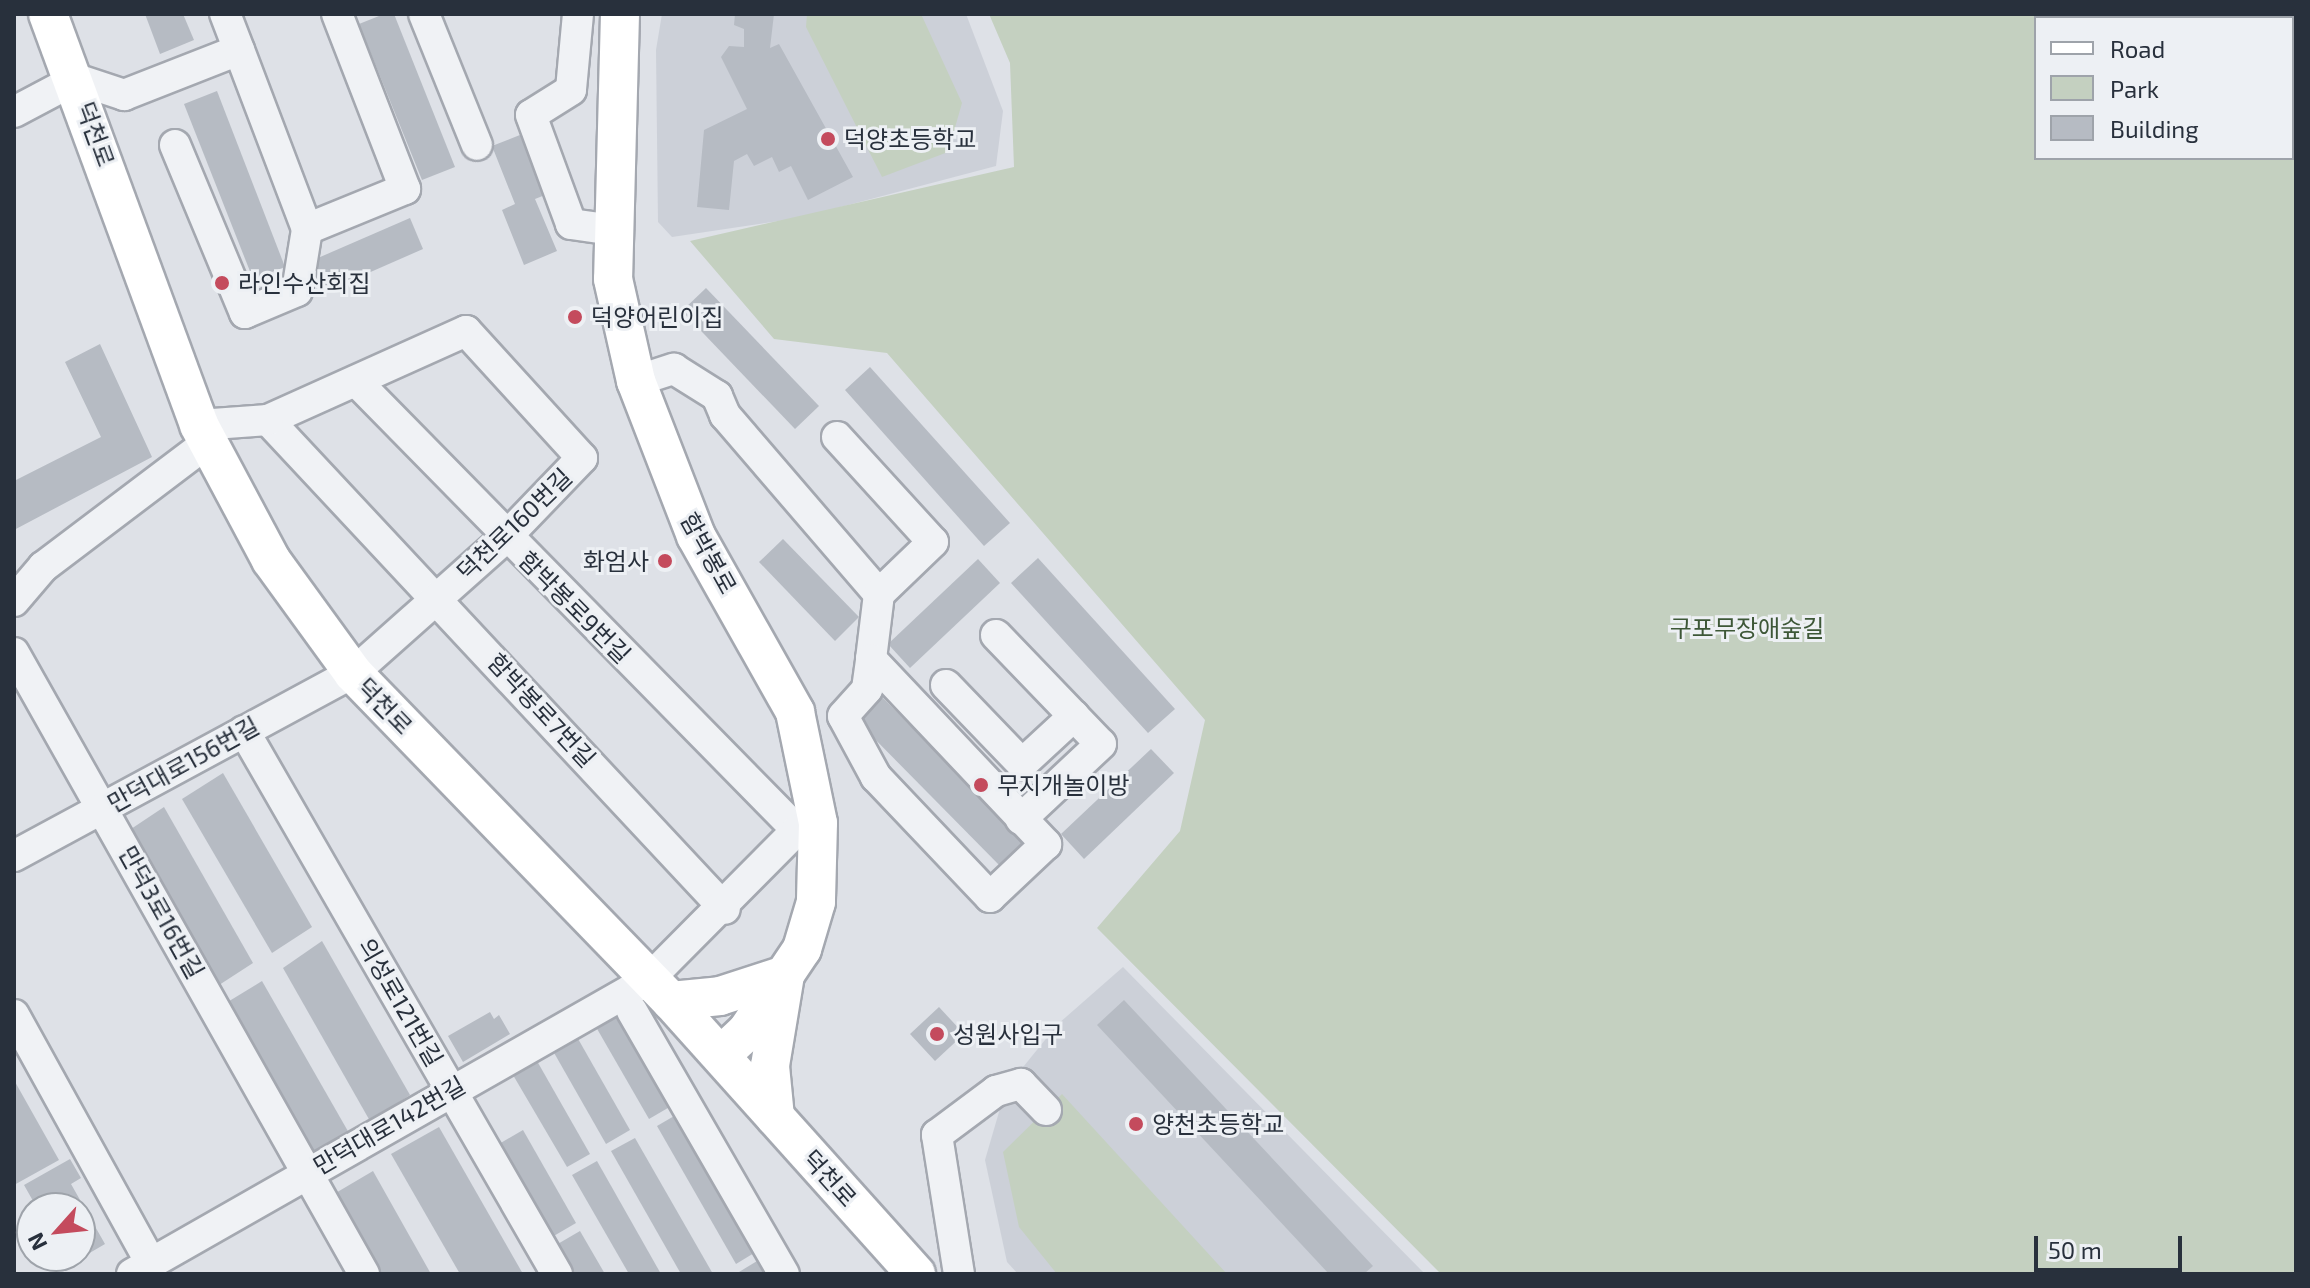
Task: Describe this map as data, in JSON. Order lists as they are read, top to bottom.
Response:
{
  "streets": {
    "main road": ["덕천로", "함박봉로"],
    "street": [
      "덕천로160번길",
      "함박봉로9번길",
      "함박봉로7번길",
      "만덕대로156번길",
      "만덕3로16번길",
      "의성로121번길",
      "만덕대로142번길"
    ]
  },
  "crossings": [
    ["덕천로", "덕천로160번길"],
    ["덕천로", "함박봉로"],
    ["덕천로", "만덕대로156번길"],
    ["덕천로", "만덕대로142번길"],
    ["덕천로160번길", "함박봉로9번길"],
    ["덕천로160번길", "함박봉로7번길"],
    ["덕천로160번길", "만덕대로156번길"],
    ["함박봉로", "함박봉로9번길"],
    ["함박봉로7번길", "만덕대로142번길"],
    ["만덕대로156번길", "만덕3로16번길"],
    ["만덕대로156번길", "의성로121번길"],
    ["만덕3로16번길", "만덕대로142번길"],
    ["의성로121번길", "만덕대로142번길"]
  ],
  "parks": ["구포무장애숲길"],
  "places": [
    "덕양초등학교",
    "라인수산회집",
    "덕양어린이집",
    "화엄사",
    "무지개놀이방",
    "성원사입구",
    "양천초등학교"
  ],
  "legend": ["Road", "Park", "Building"],
  "scale_bar": "50 m",
  "north": "bottom left"
}
